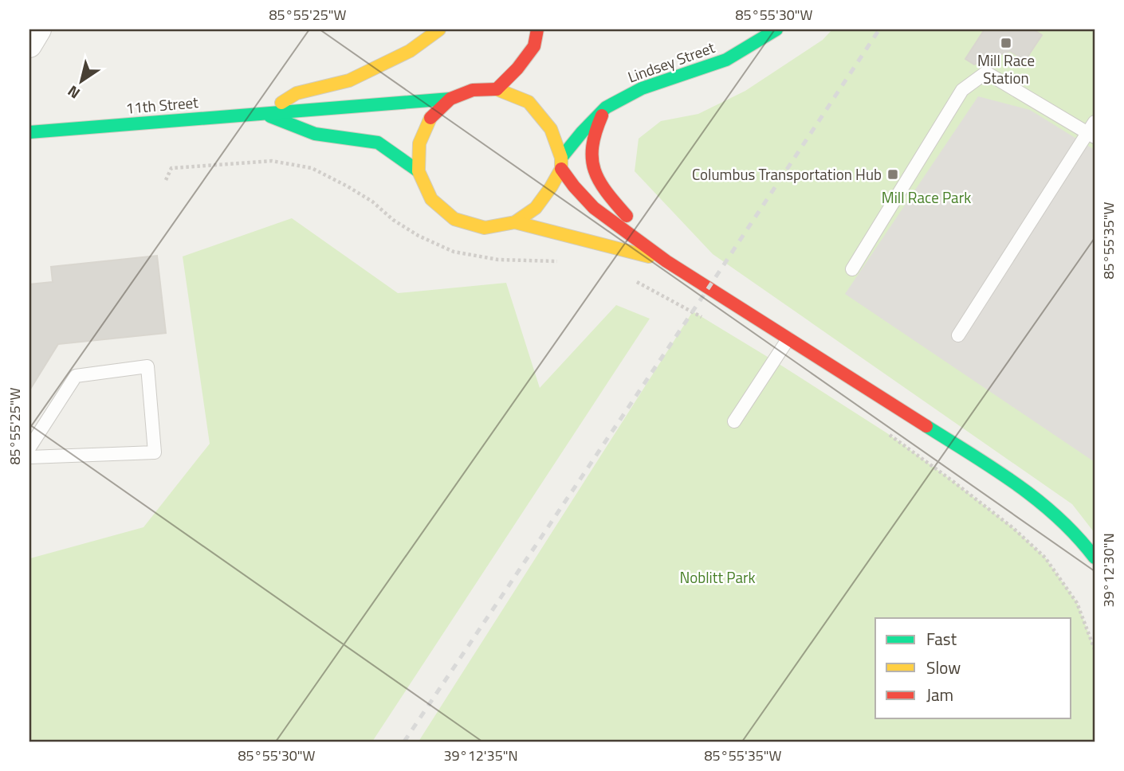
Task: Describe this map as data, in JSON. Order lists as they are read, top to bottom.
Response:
{
  "streets": {
    "main road": ["Lindsey Street", "11th Street"]
  },
  "crossings": [
    ["Lindsey Street", "11th Street"]
  ],
  "parks": ["Mill Race Park", "Noblitt Park"],
  "places": {
    "transit": ["Mill Race Station", "Columbus Transportation Hub"]
  },
  "legend": ["Fast", "Slow", "Jam"],
  "north": "bottom left",
  "coordinates": [
    "85°55'25\"W",
    "85°55'30\"W",
    "85°55'35\"W",
    "39°12'30\"N",
    "39°12'35\"N"
  ]
}
